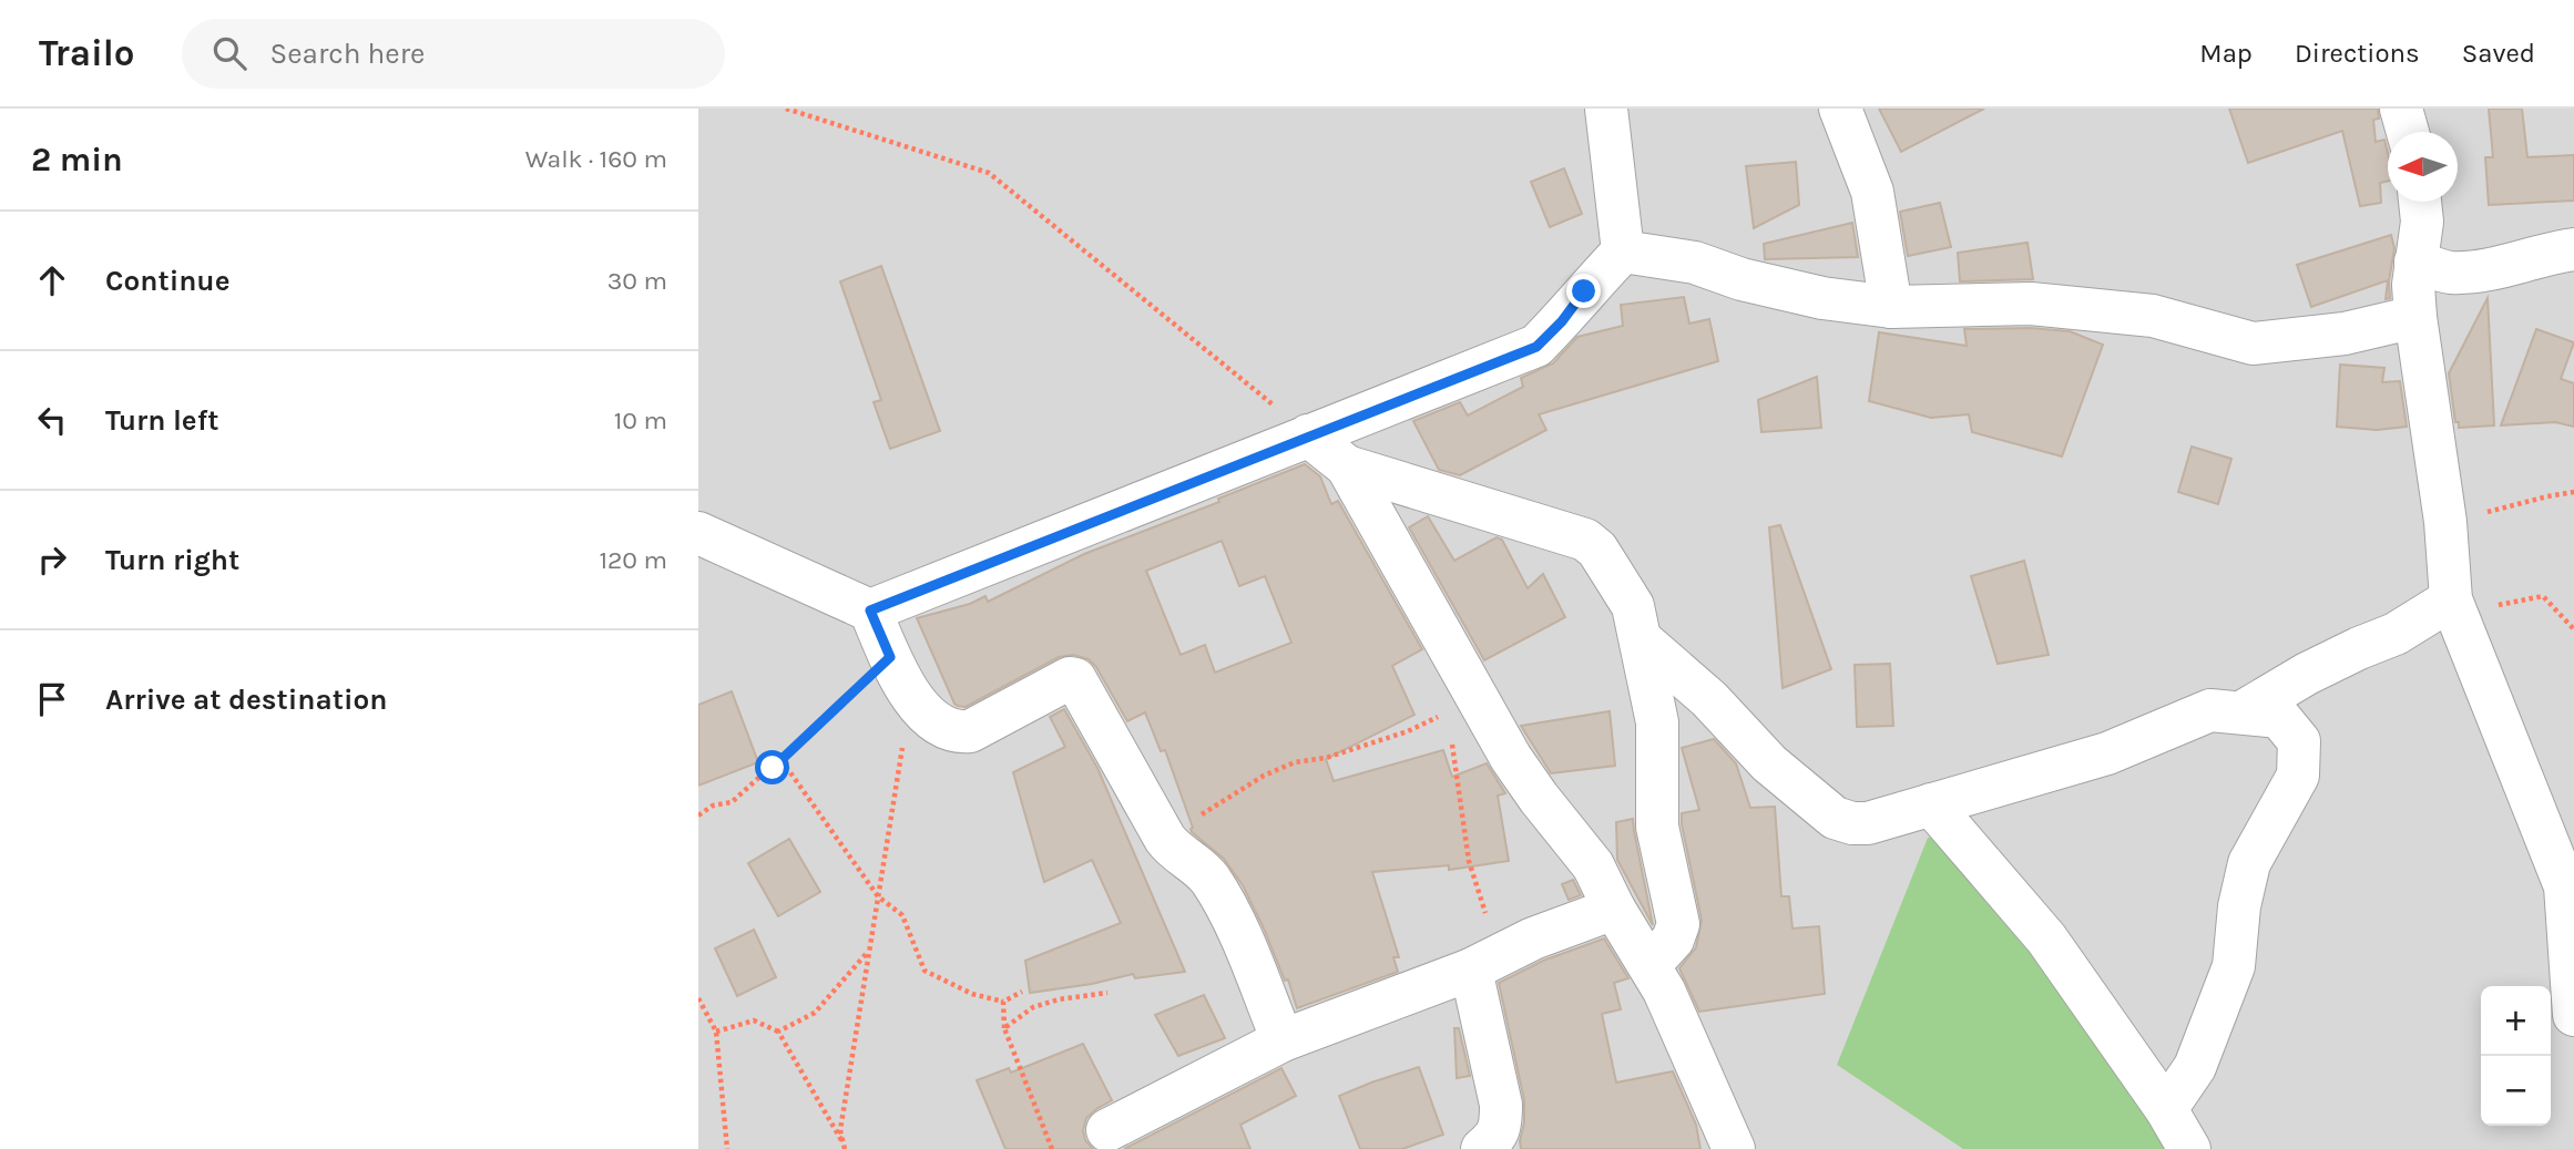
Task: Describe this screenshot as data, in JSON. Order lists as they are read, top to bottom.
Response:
{
  "north": "left",
  "page": {
    "header": "Trailo",
    "search": "Search here",
    "nav": ["Map", "Directions", "Saved"],
    "heading": ["2 min", "Walk · 160 m"],
    "list": [
      ["Continue", "30 m"],
      ["Turn left", "10 m"],
      ["Turn right", "120 m"],
      "Arrive at destination"
    ],
    "map_buttons": ["+", "−"]
  }
}
